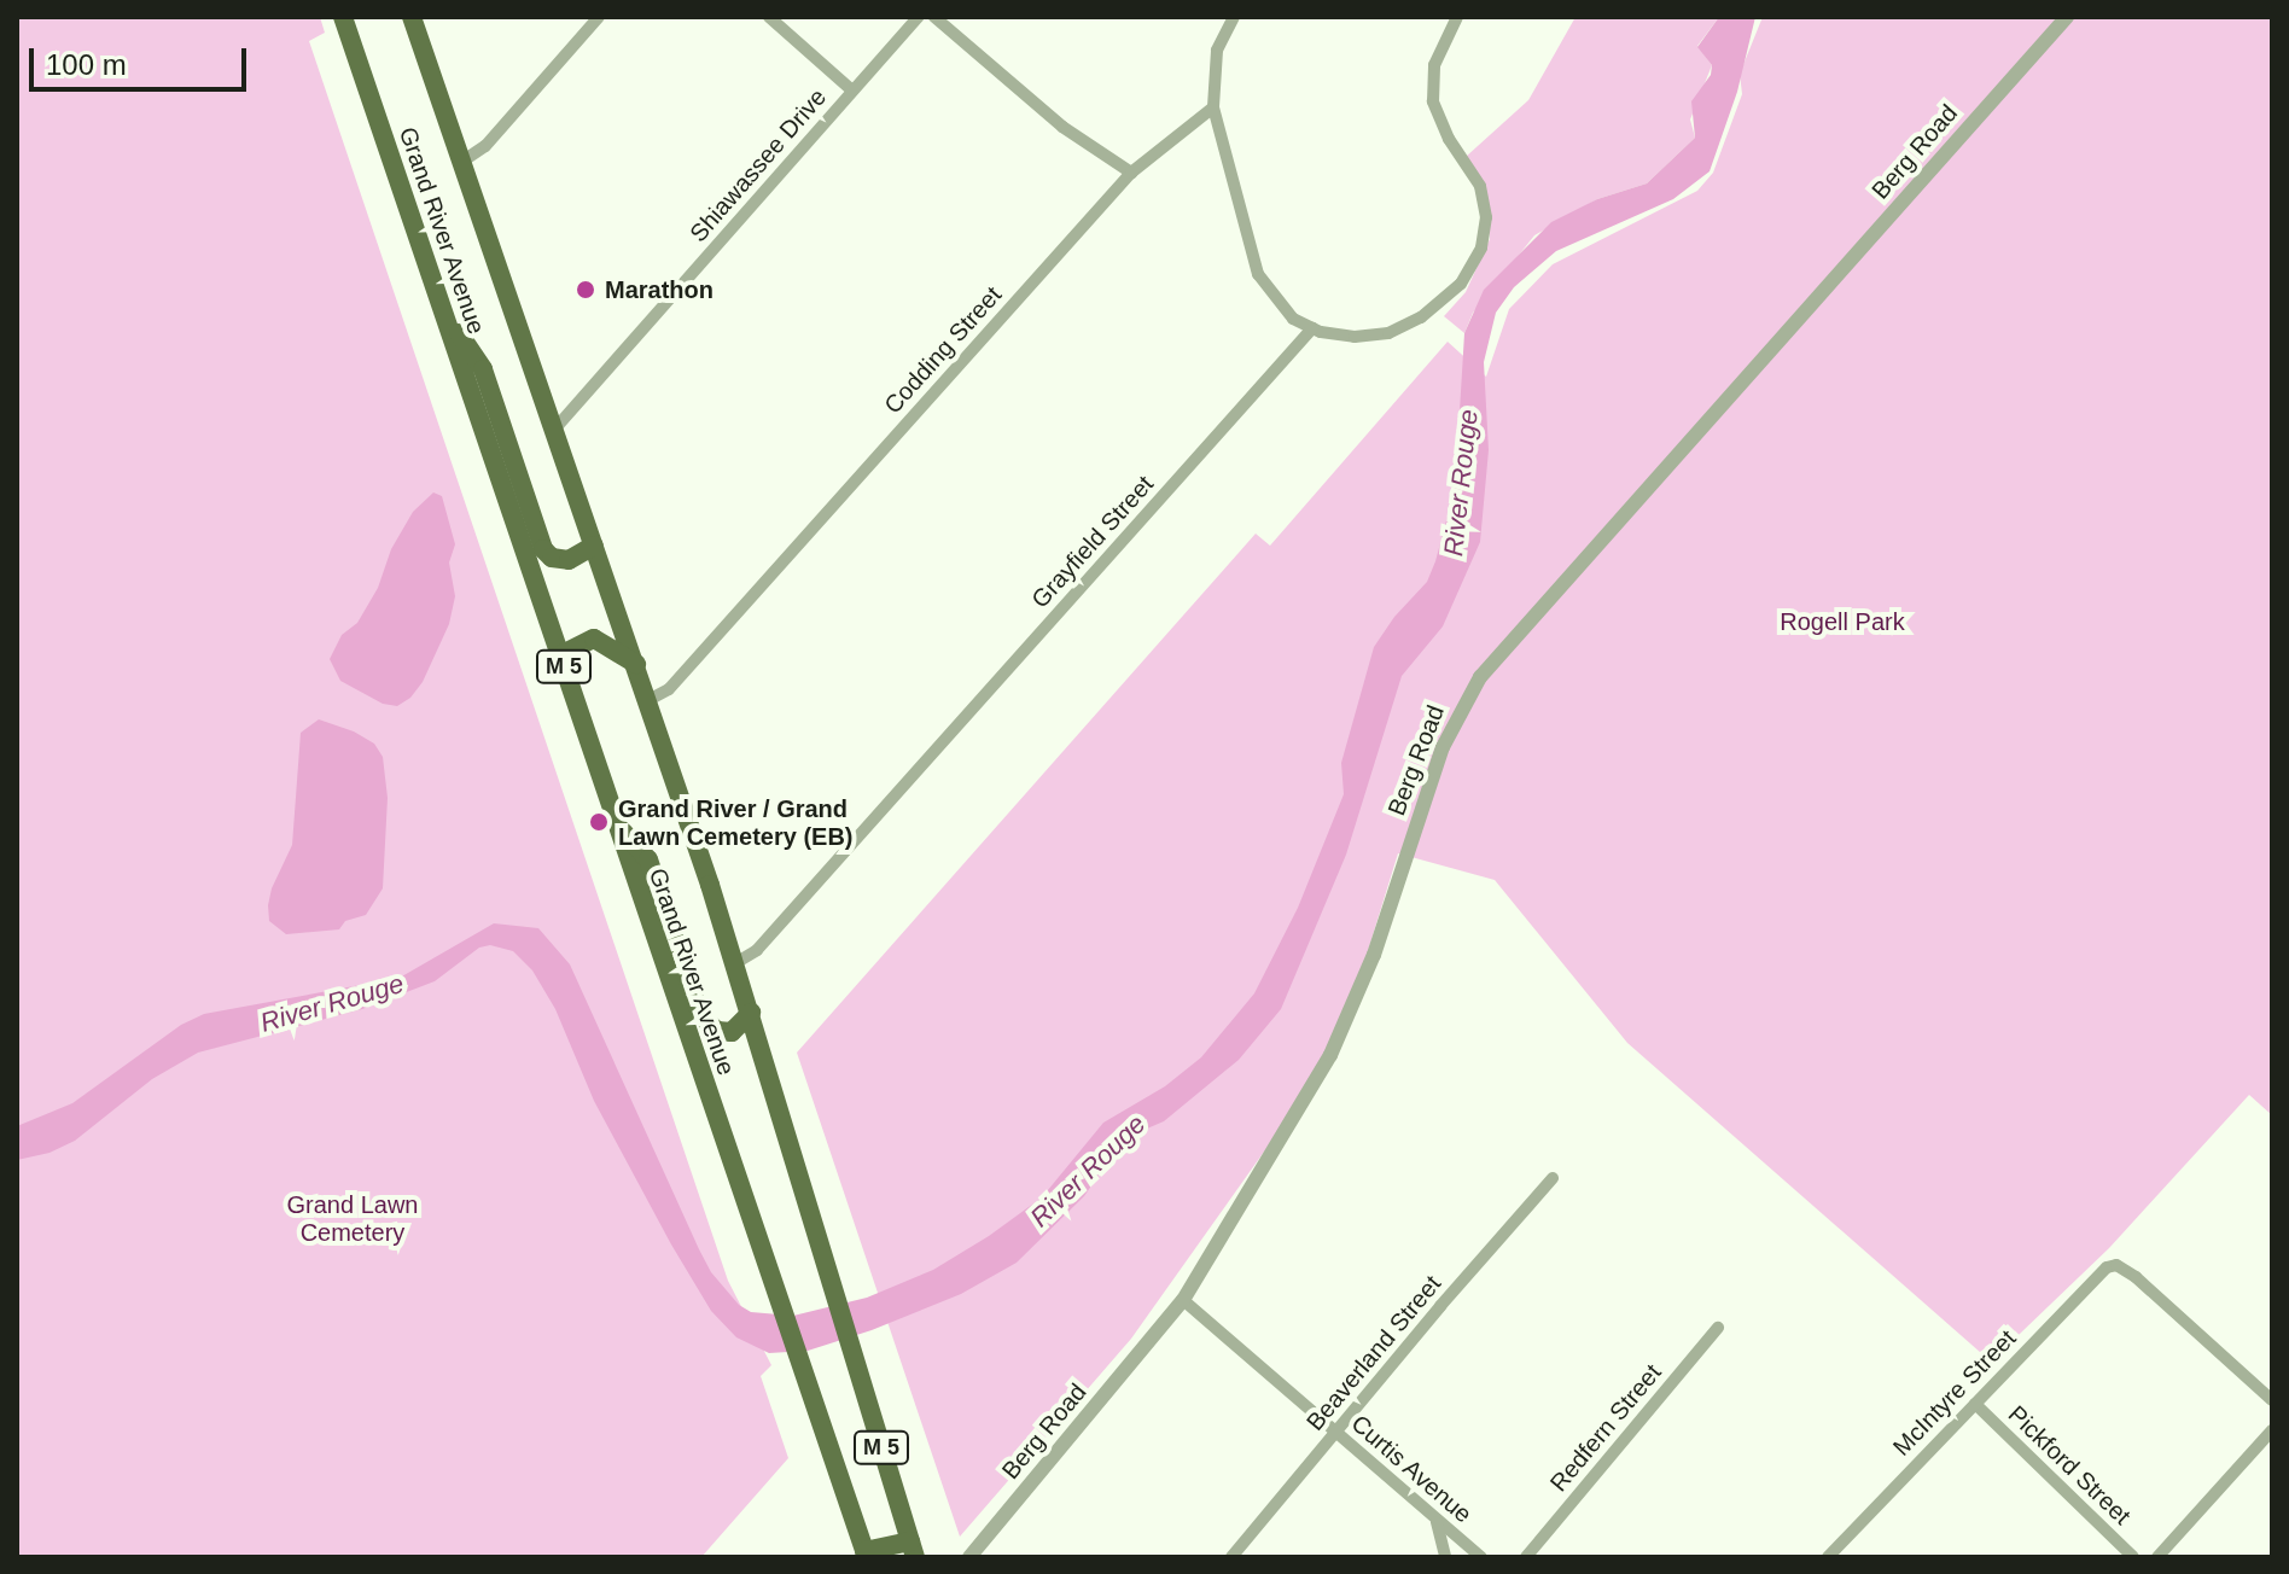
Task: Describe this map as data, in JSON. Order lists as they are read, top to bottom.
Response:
{
  "streets": {
    "main road": ["Grand River Avenue", "M 5"],
    "street": [
      "Berg Road",
      "Shiawassee Drive",
      "Codding Street",
      "Grayfield Street",
      "Beaverland Street",
      "McIntyre Street",
      "Redfern Street",
      "Pickford Street",
      "Curtis Avenue"
    ]
  },
  "crossings": [
    ["Berg Road", "Curtis Avenue"],
    ["Shiawassee Drive", "Grand River Avenue"],
    ["Grand River Avenue", "Codding Street"],
    ["Grand River Avenue", "Grayfield Street"],
    ["Beaverland Street", "Curtis Avenue"],
    ["McIntyre Street", "Pickford Street"]
  ],
  "water": ["River Rouge"],
  "parks": ["Rogell Park", "Grand Lawn Cemetery"],
  "places": ["Marathon", "Grand River / Grand Lawn Cemetery (EB)"],
  "scale_bar": "100 m"
}
